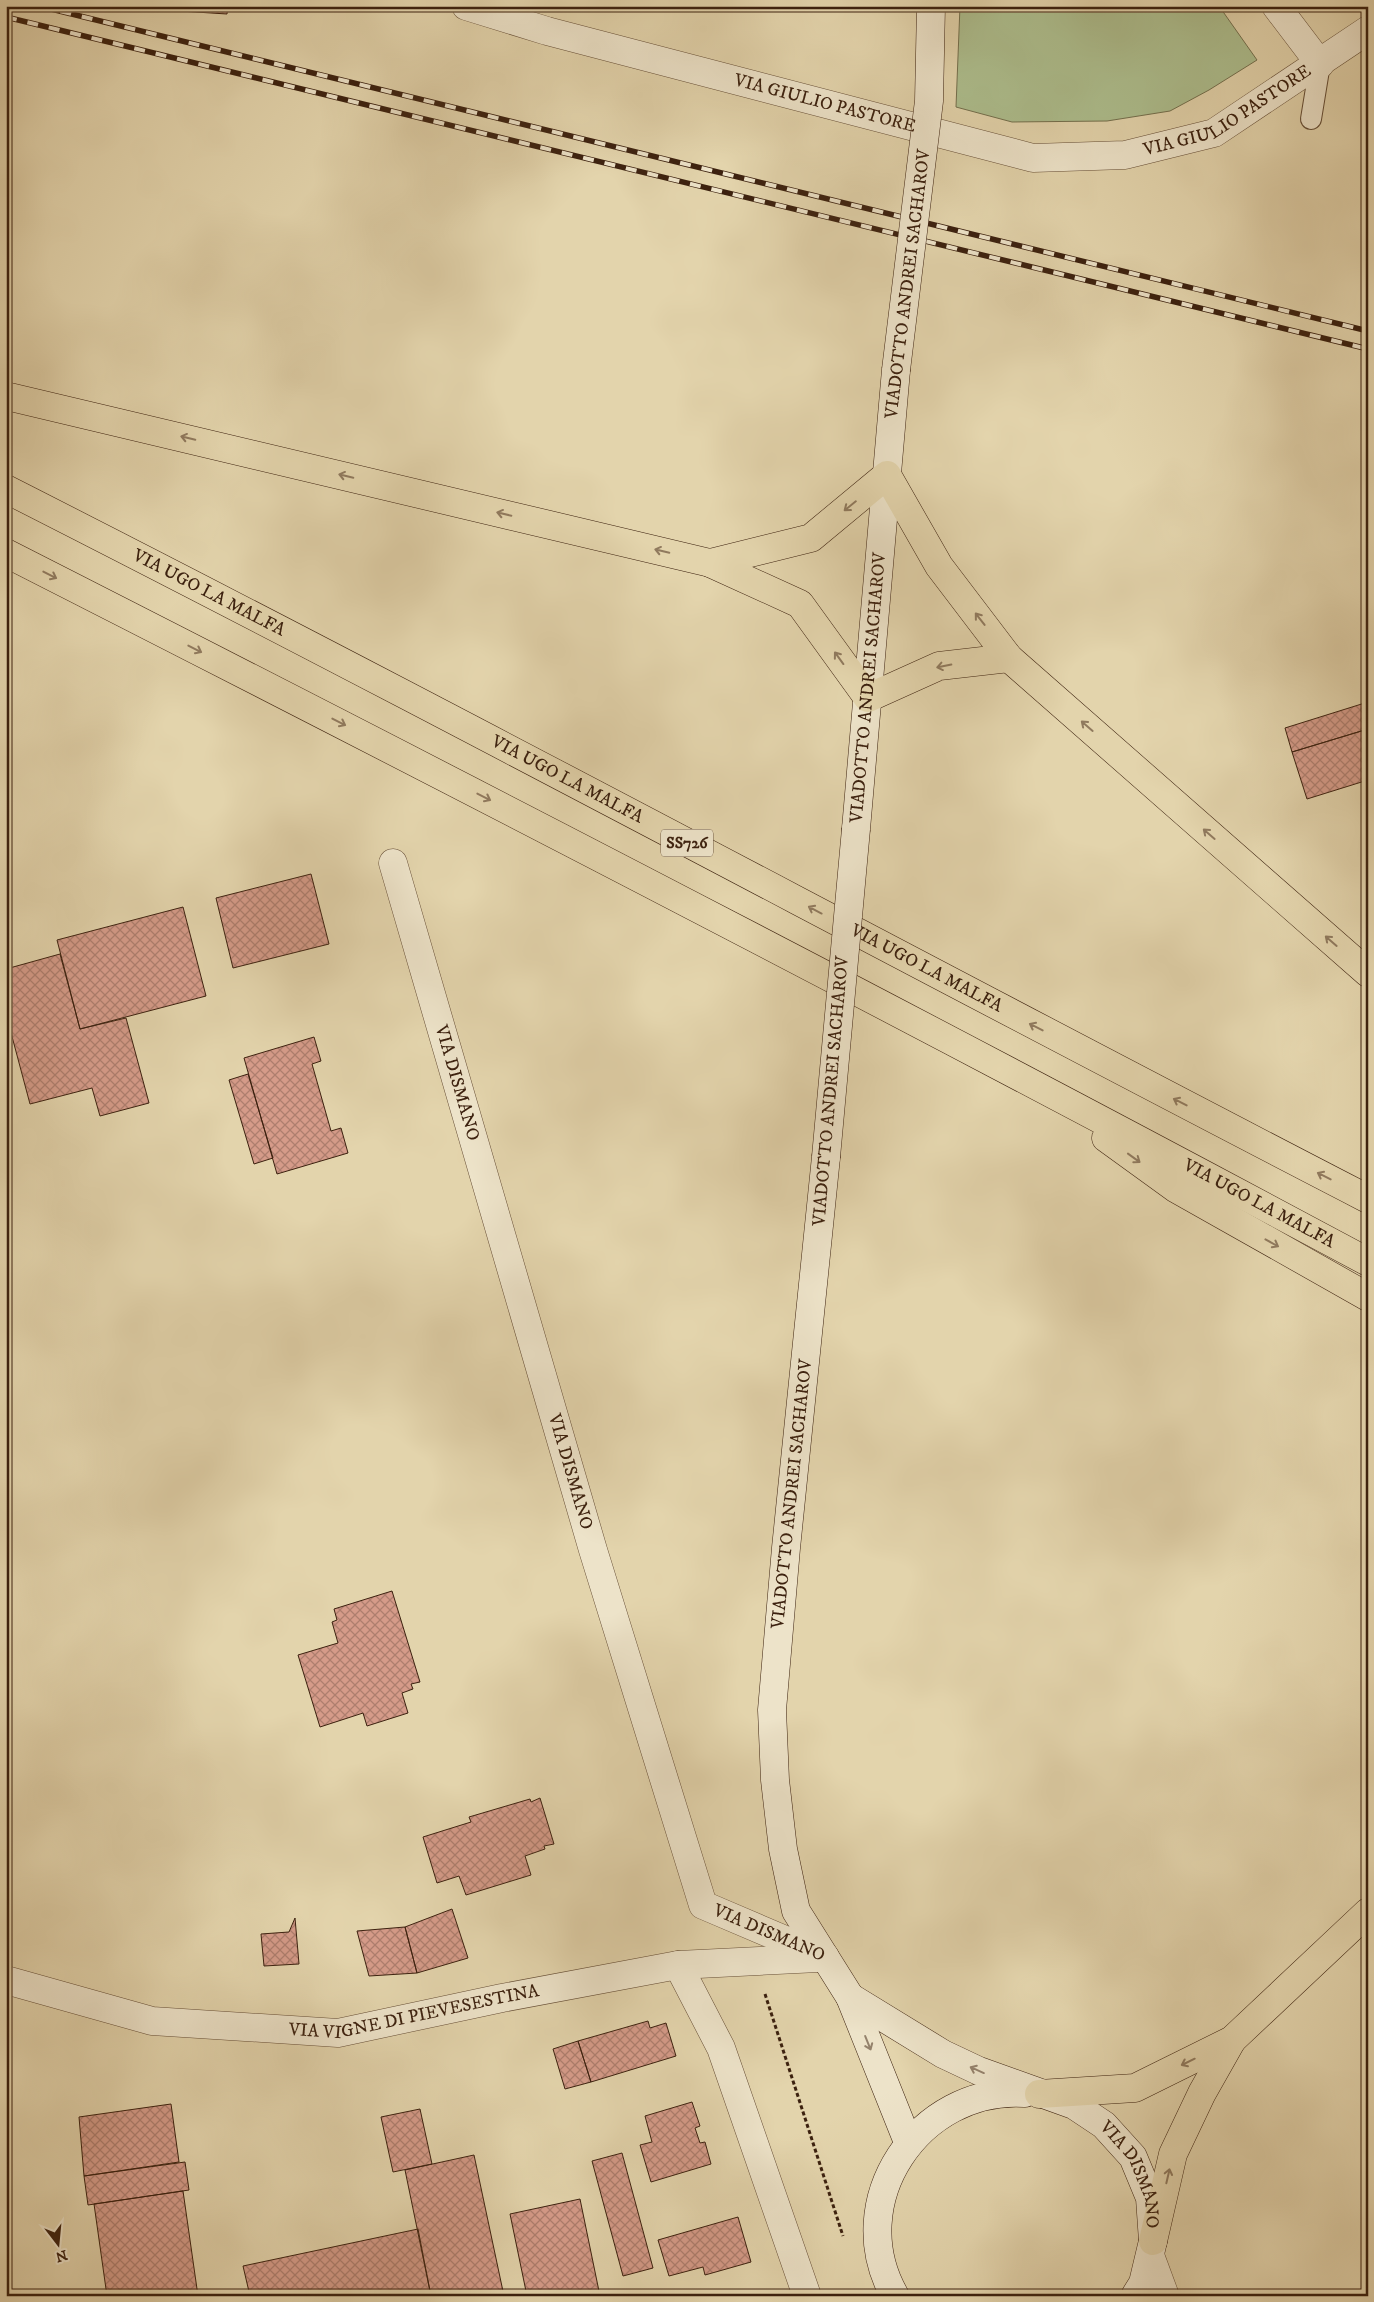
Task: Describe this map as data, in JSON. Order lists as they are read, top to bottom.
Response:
{
  "streets": {
    "highway": ["VIA UGO LA MALFA", "SS726"],
    "street": [
      "VIA GIULIO PASTORE",
      "VIADOTTO ANDREI SACHAROV",
      "VIA DISMANO",
      "VIA VIGNE DI PIEVESESTINA"
    ]
  },
  "crossings": [
    ["VIADOTTO ANDREI SACHAROV", "VIA DISMANO"],
    ["VIADOTTO ANDREI SACHAROV", "VIA VIGNE DI PIEVESESTINA"],
    ["VIA DISMANO", "VIA VIGNE DI PIEVESESTINA"]
  ],
  "north": "bottom"
}
